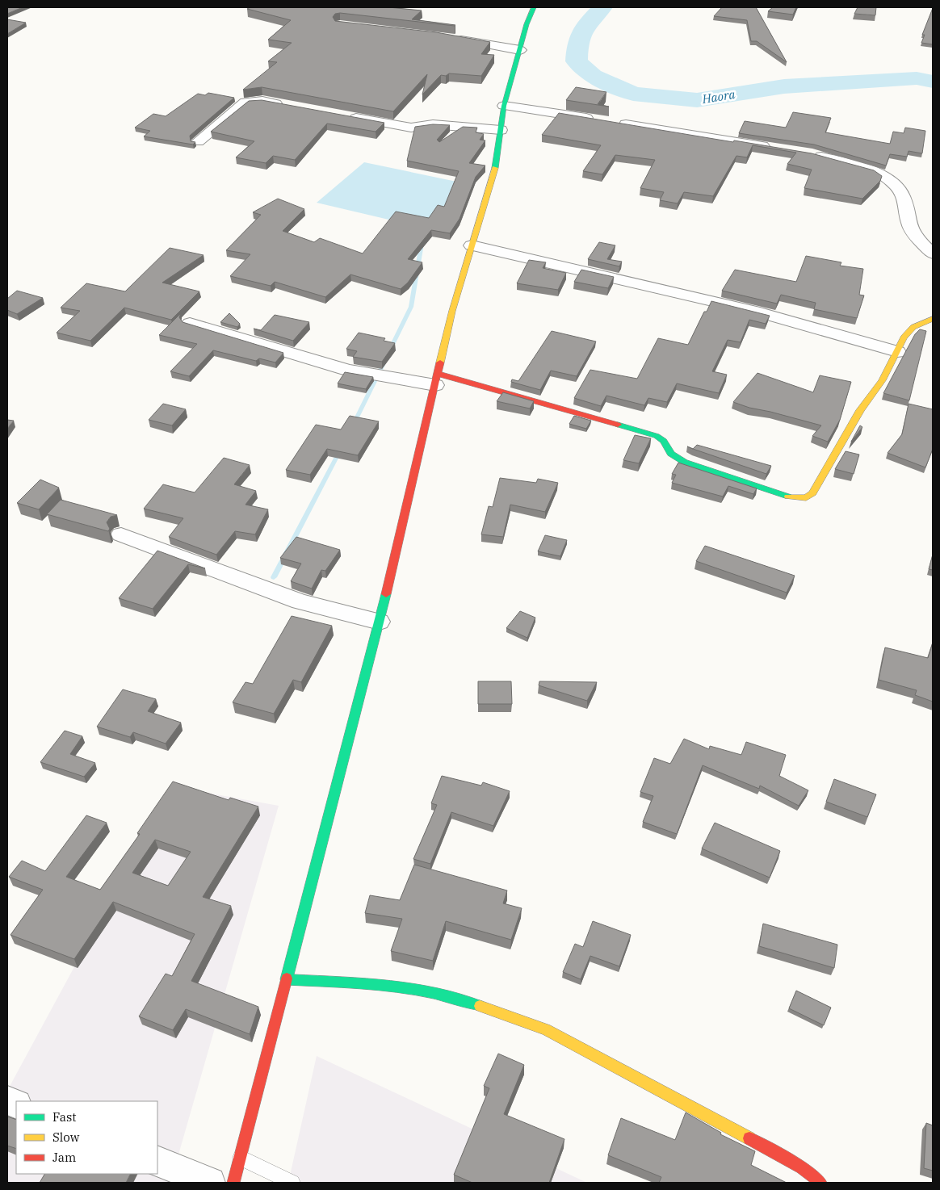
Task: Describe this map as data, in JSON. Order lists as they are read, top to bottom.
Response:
{
  "water": ["Haora"],
  "legend": ["Fast", "Slow", "Jam"]
}
